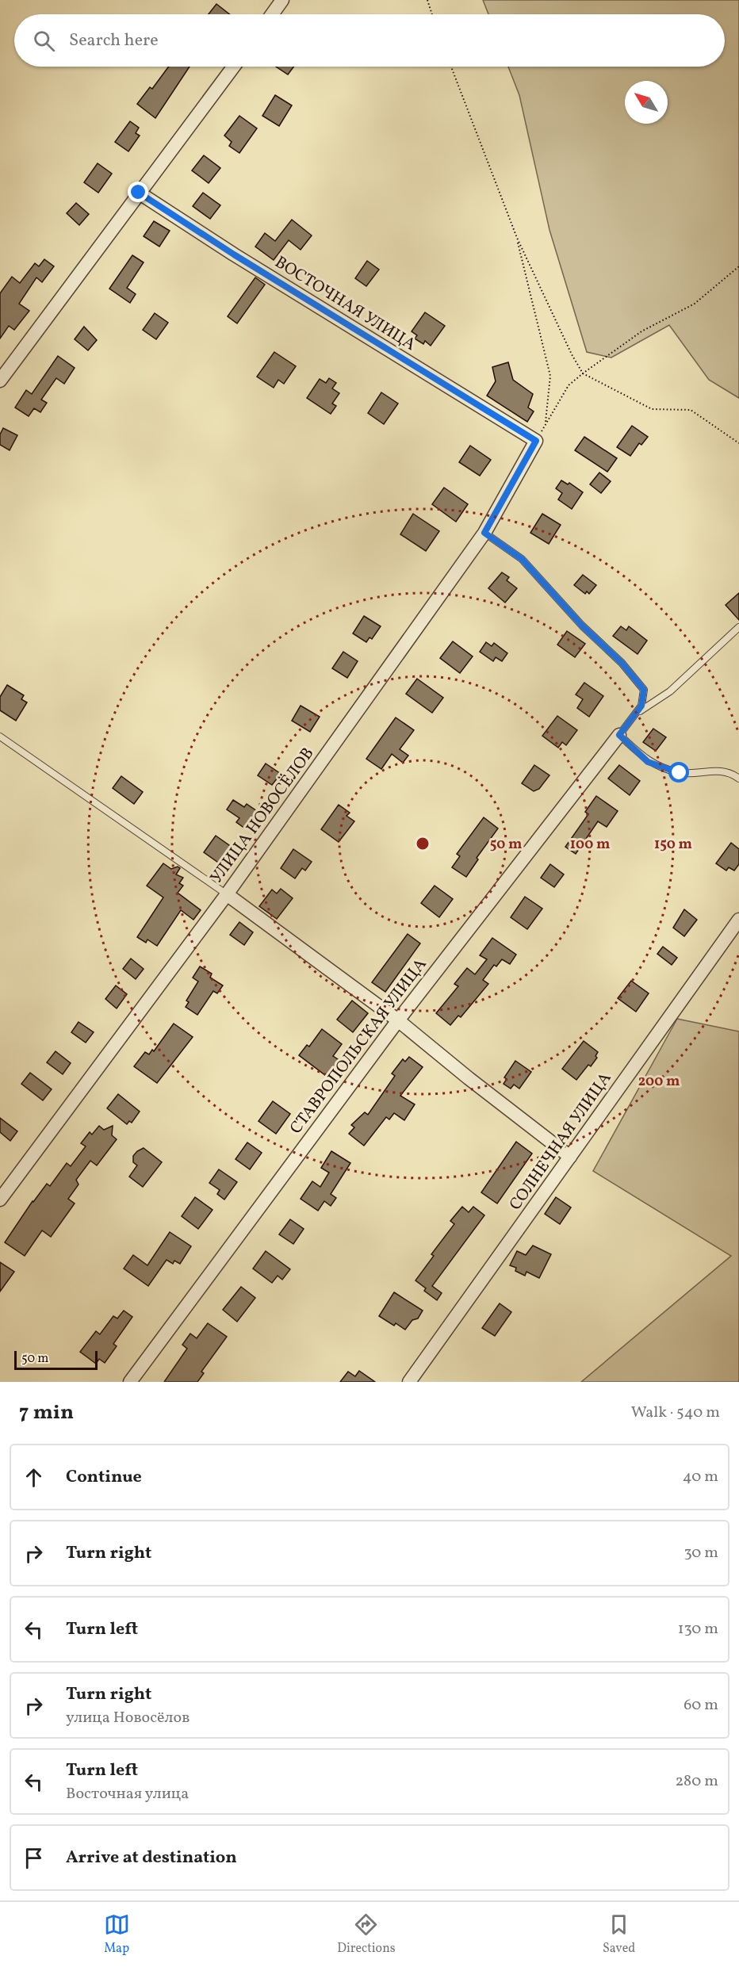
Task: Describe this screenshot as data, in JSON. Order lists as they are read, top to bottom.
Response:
{
  "streets": {
    "street": [
      "ВОСТОЧНАЯ УЛИЦА",
      "УЛИЦА НОВОСЁЛОВ",
      "СТАВРОПОЛЬСКАЯ УЛИЦА",
      "СОЛНЕЧНАЯ УЛИЦА"
    ]
  },
  "crossings": [
    ["ВОСТОЧНАЯ УЛИЦА", "УЛИЦА НОВОСЁЛОВ"]
  ],
  "scale_bar": "50 m",
  "north": "top left",
  "page": {
    "search": "Search here",
    "scale": "50 m",
    "heading": ["7 min", "Walk · 540 m"],
    "list": [
      ["Continue", "40 m"],
      ["Turn right", "30 m"],
      ["Turn left", "130 m"],
      ["Turn right", "улица Новосёлов", "60 m"],
      ["Turn left", "Восточная улица", "280 m"],
      "Arrive at destination"
    ],
    "nav": ["Map", "Directions", "Saved"]
  },
  "rings": [
    "50 m",
    "100 m",
    "150 m",
    "200 m"
  ]
}
